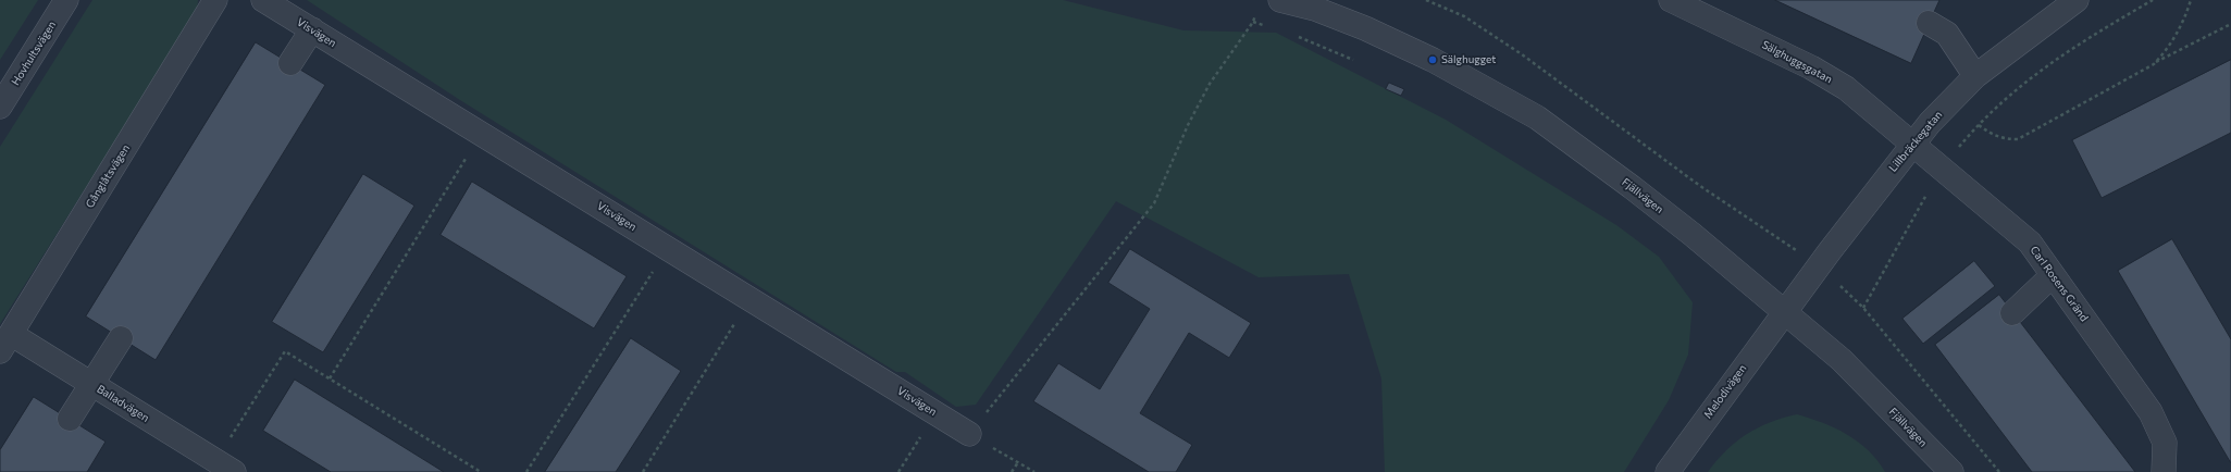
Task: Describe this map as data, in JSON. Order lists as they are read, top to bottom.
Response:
{
  "streets": {
    "street": [
      "Visvägen",
      "Hovhultsvägen",
      "Sälghuggsgatan",
      "Lillbräckegatan",
      "Gånglåtsvägen",
      "Fjällvägen",
      "Carl Rosens Gränd",
      "Melodivägen",
      "Balladvägen"
    ]
  },
  "crossings": [
    ["Sälghuggsgatan", "Lillbräckegatan"],
    ["Sälghuggsgatan", "Carl Rosens Gränd"],
    ["Lillbräckegatan", "Fjällvägen"],
    ["Lillbräckegatan", "Carl Rosens Gränd"],
    ["Lillbräckegatan", "Melodivägen"],
    ["Gånglåtsvägen", "Balladvägen"],
    ["Fjällvägen", "Melodivägen"]
  ],
  "places": ["Sälghugget"]
}
